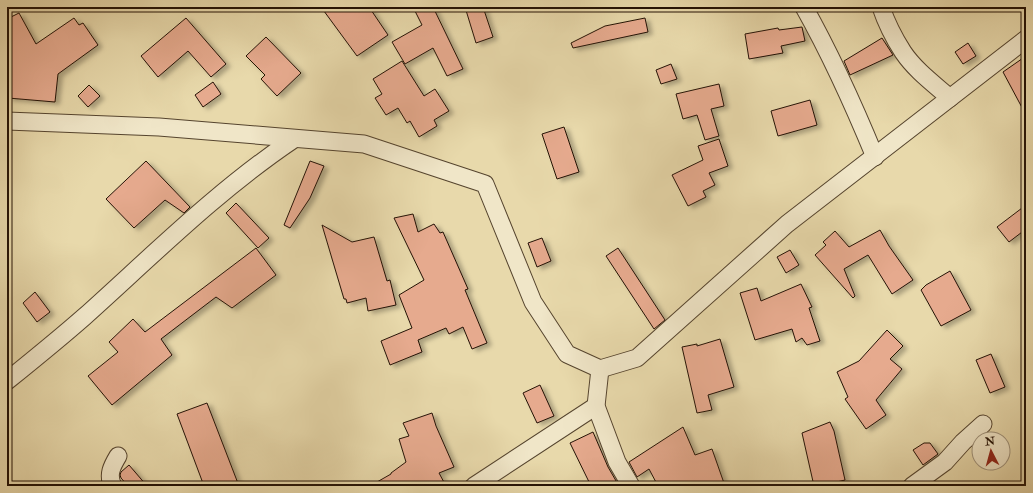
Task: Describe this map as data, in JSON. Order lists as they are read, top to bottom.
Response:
{
  "north": "top"
}
